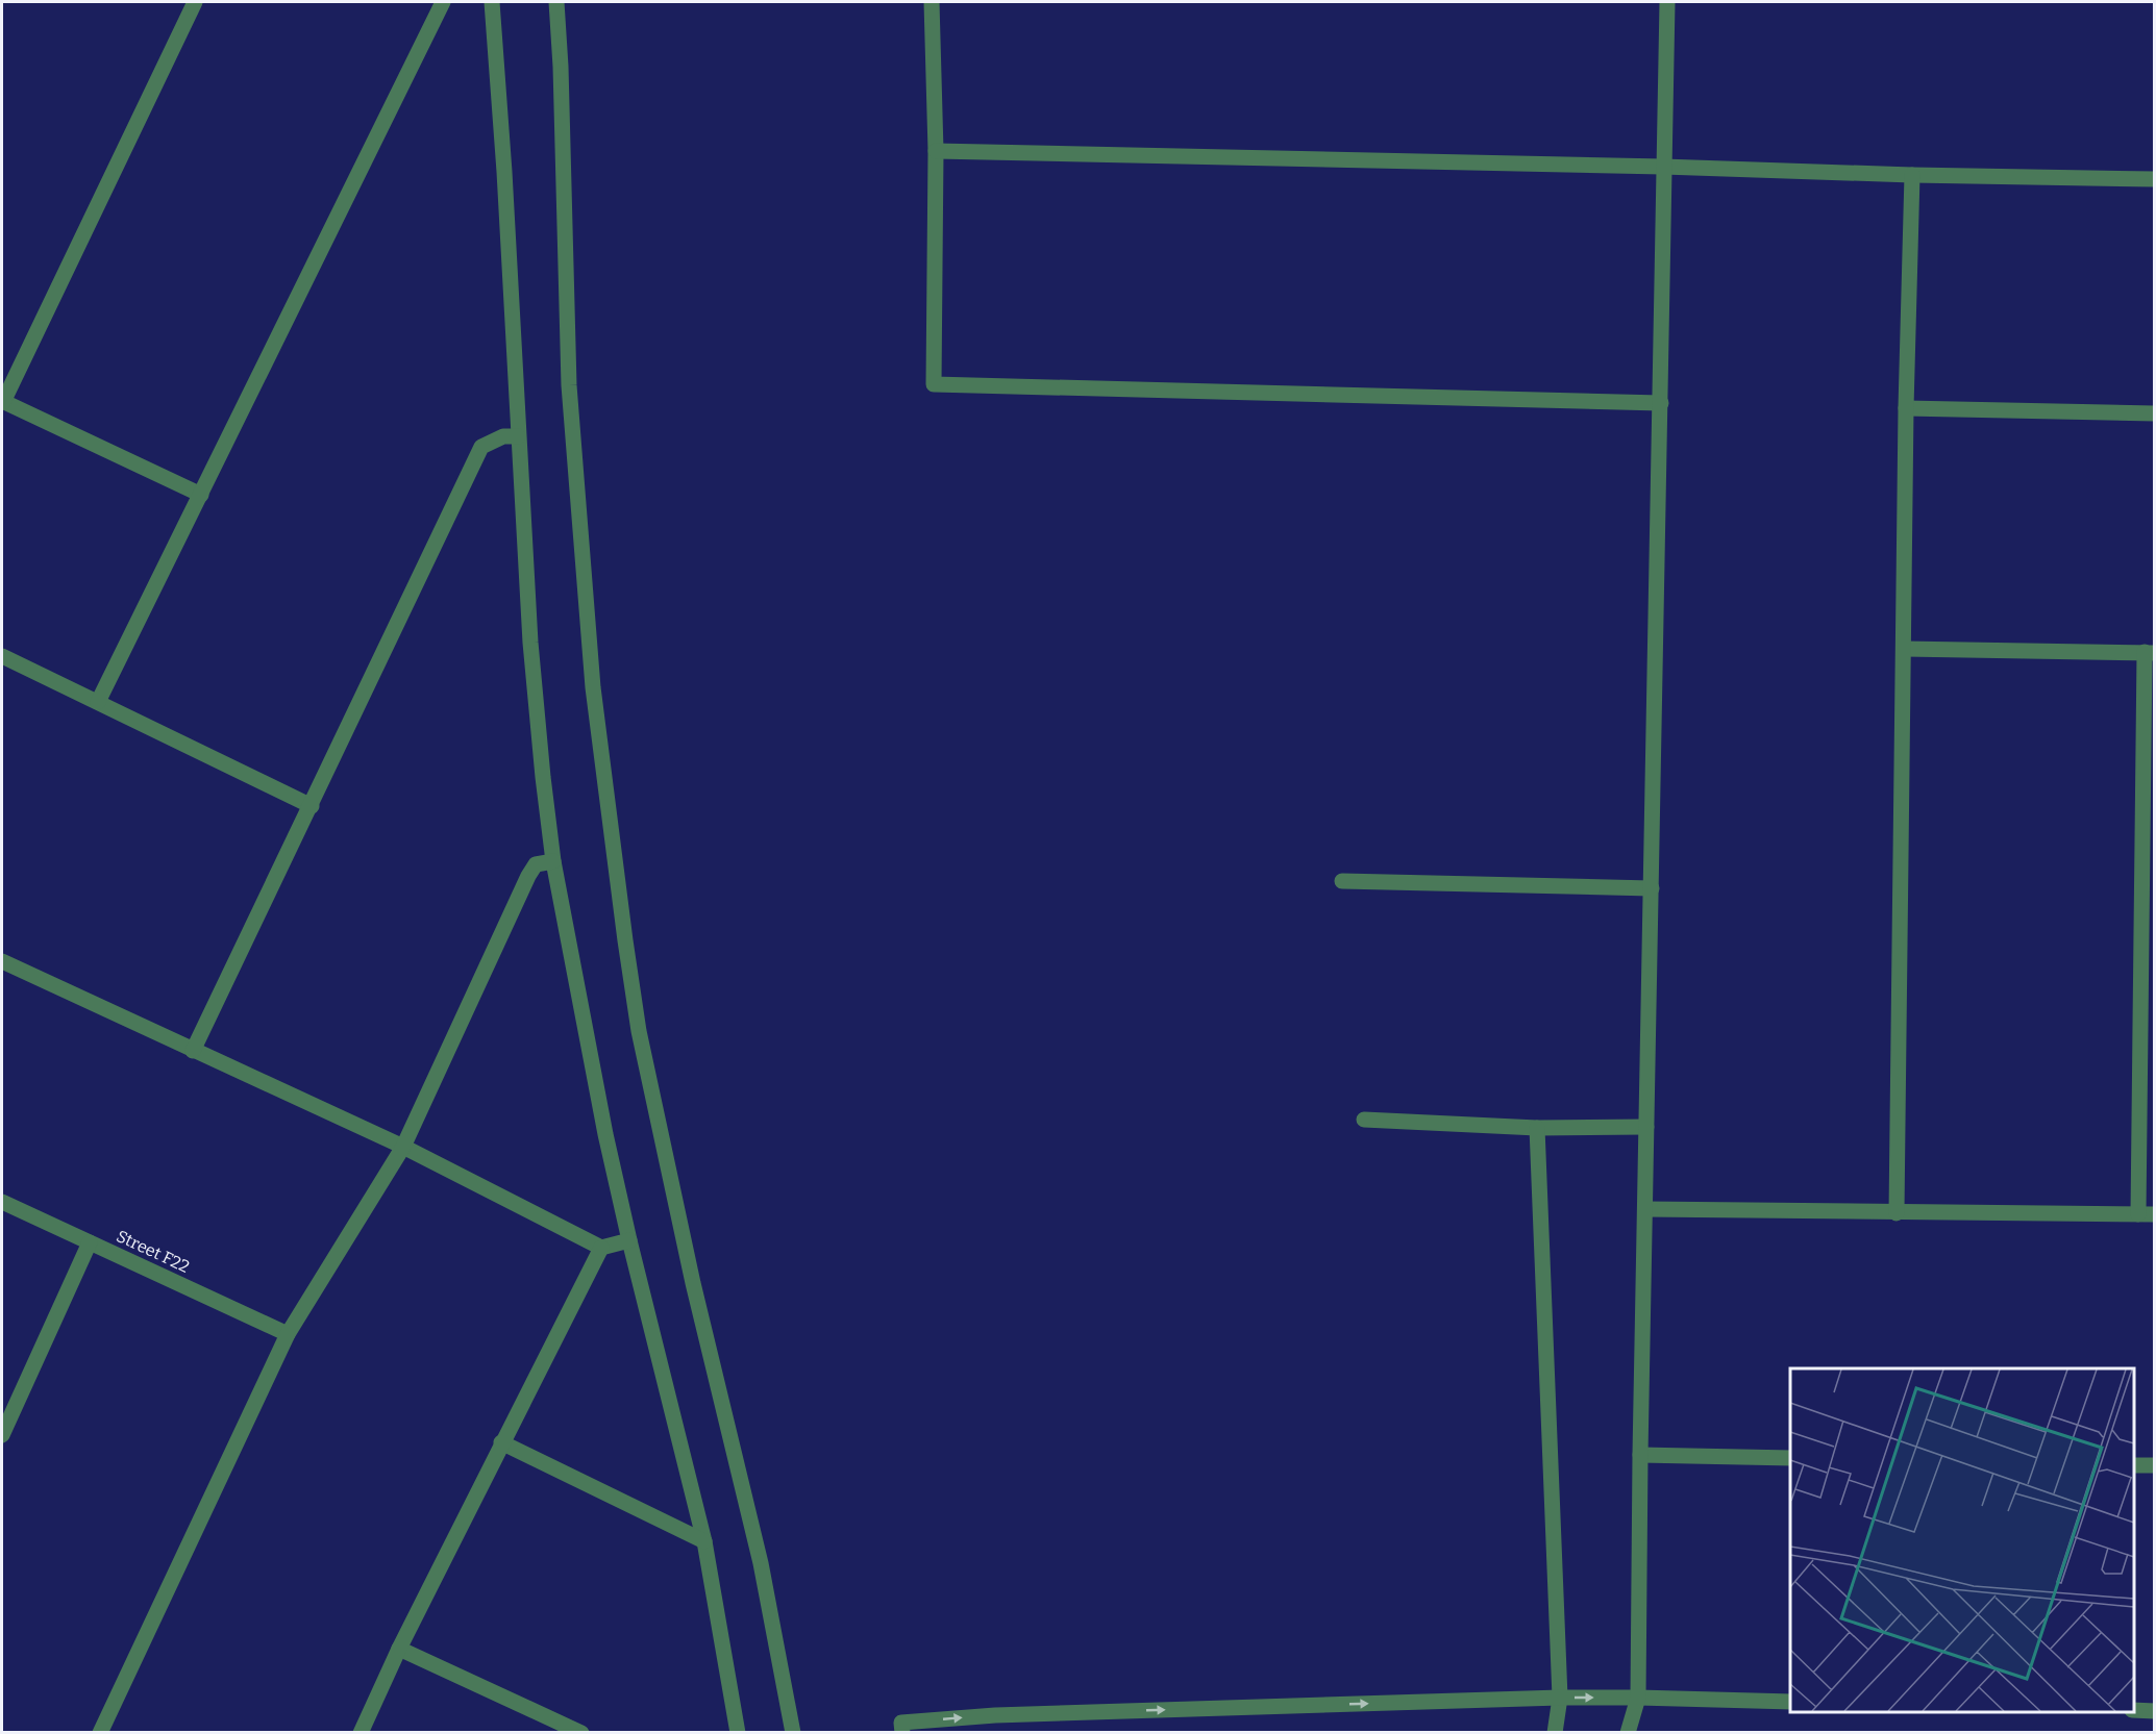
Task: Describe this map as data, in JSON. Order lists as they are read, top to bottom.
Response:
{
  "streets": {
    "street": ["Street F22"]
  }
}
